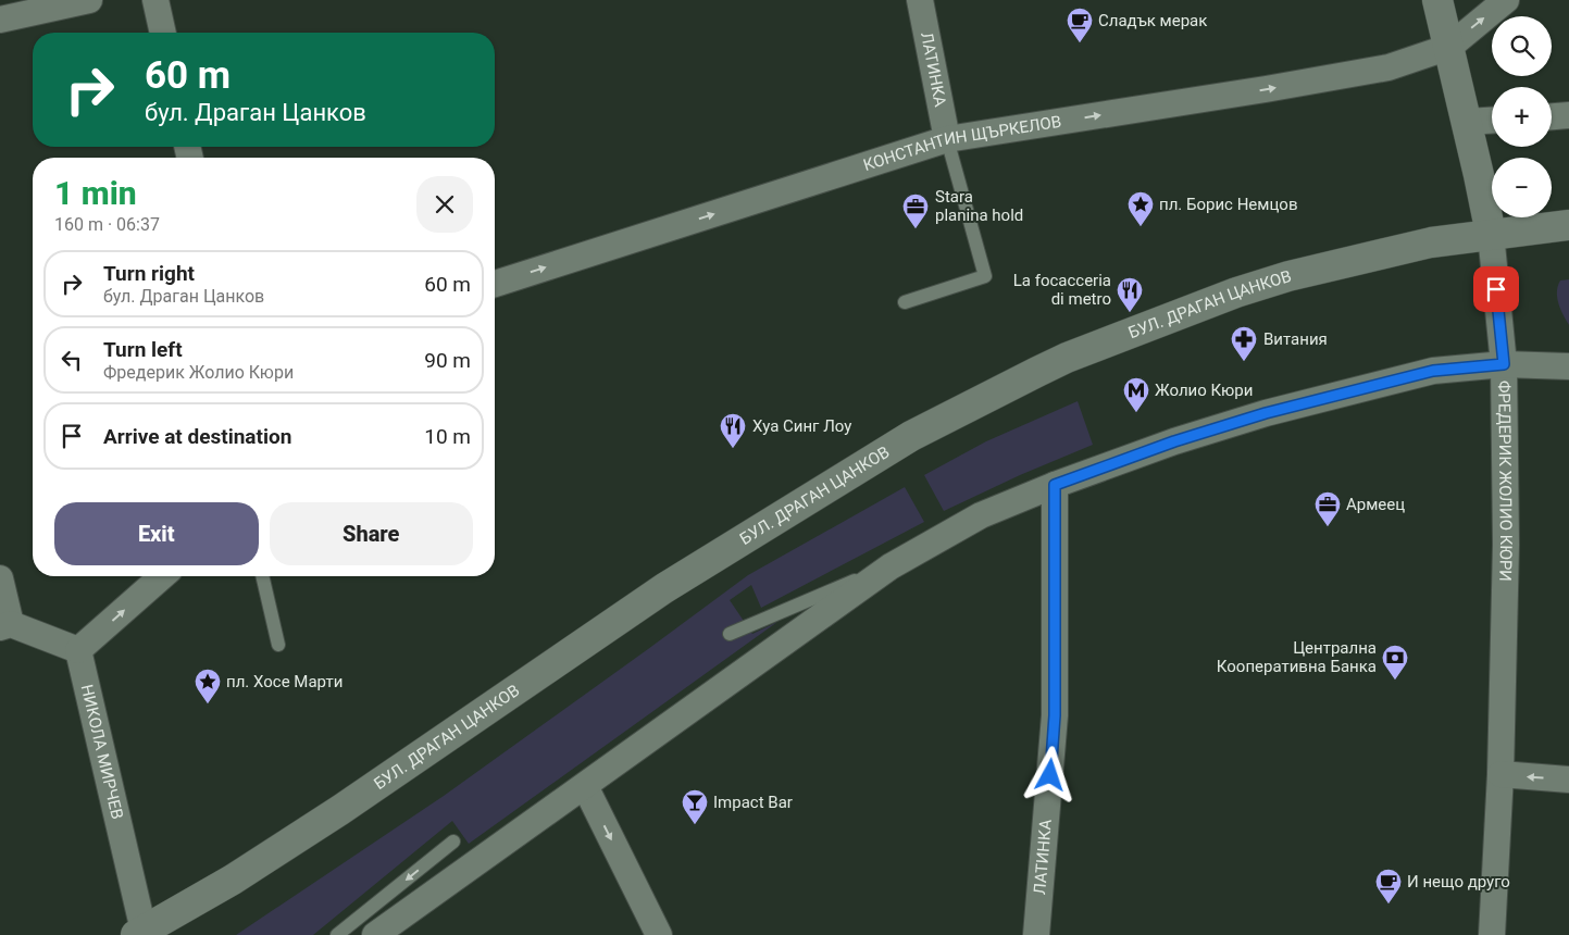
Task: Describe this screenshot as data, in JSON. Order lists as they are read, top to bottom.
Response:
{
  "streets": {
    "main road": ["БУЛ. ДРАГАН ЦАНКОВ", "ФРЕДЕРИК ЖОЛИО КЮРИ"],
    "street": ["ЛАТИНКА", "КОНСТАНТИН ЩЪРКЕЛОВ", "НИКОЛА МИРЧЕВ"]
  },
  "crossings": [
    ["ЛАТИНКА", "КОНСТАНТИН ЩЪРКЕЛОВ"],
    ["КОНСТАНТИН ЩЪРКЕЛОВ", "ФРЕДЕРИК ЖОЛИО КЮРИ"],
    ["БУЛ. ДРАГАН ЦАНКОВ", "ФРЕДЕРИК ЖОЛИО КЮРИ"],
    ["БУЛ. ДРАГАН ЦАНКОВ", "НИКОЛА МИРЧЕВ"]
  ],
  "one_way": ["КОНСТАНТИН ЩЪРКЕЛОВ"],
  "places": {
    "cafe": ["Сладък мерак", "И нещо друго"],
    "place": ["пл. Борис Немцов", "пл. Хосе Марти"],
    "office": ["Stara planina hold", "Армеец"],
    "restaurant": ["La focacceria di metro", "Хуа Синг Лоу"],
    "pharmacy": ["Витания"],
    "metro station": ["Жолио Кюри"],
    "bank": ["Централна Кооперативна Банка"],
    "bar": ["Impact Bar"]
  },
  "page": {
    "map_buttons": ["+", "−"],
    "turn": ["60 m", "бул. Драган Цанков"],
    "heading": ["1 min", "160 m · 06:37"],
    "list": [
      {
        "name": "Turn right",
        "note": "бул. Драган Цанков",
        "value": "60 m"
      },
      {
        "name": "Turn left",
        "note": "Фредерик Жолио Кюри",
        "value": "90 m"
      },
      {
        "name": "Arrive at destination",
        "value": "10 m"
      }
    ],
    "buttons": ["Exit", "Share"]
  }
}
